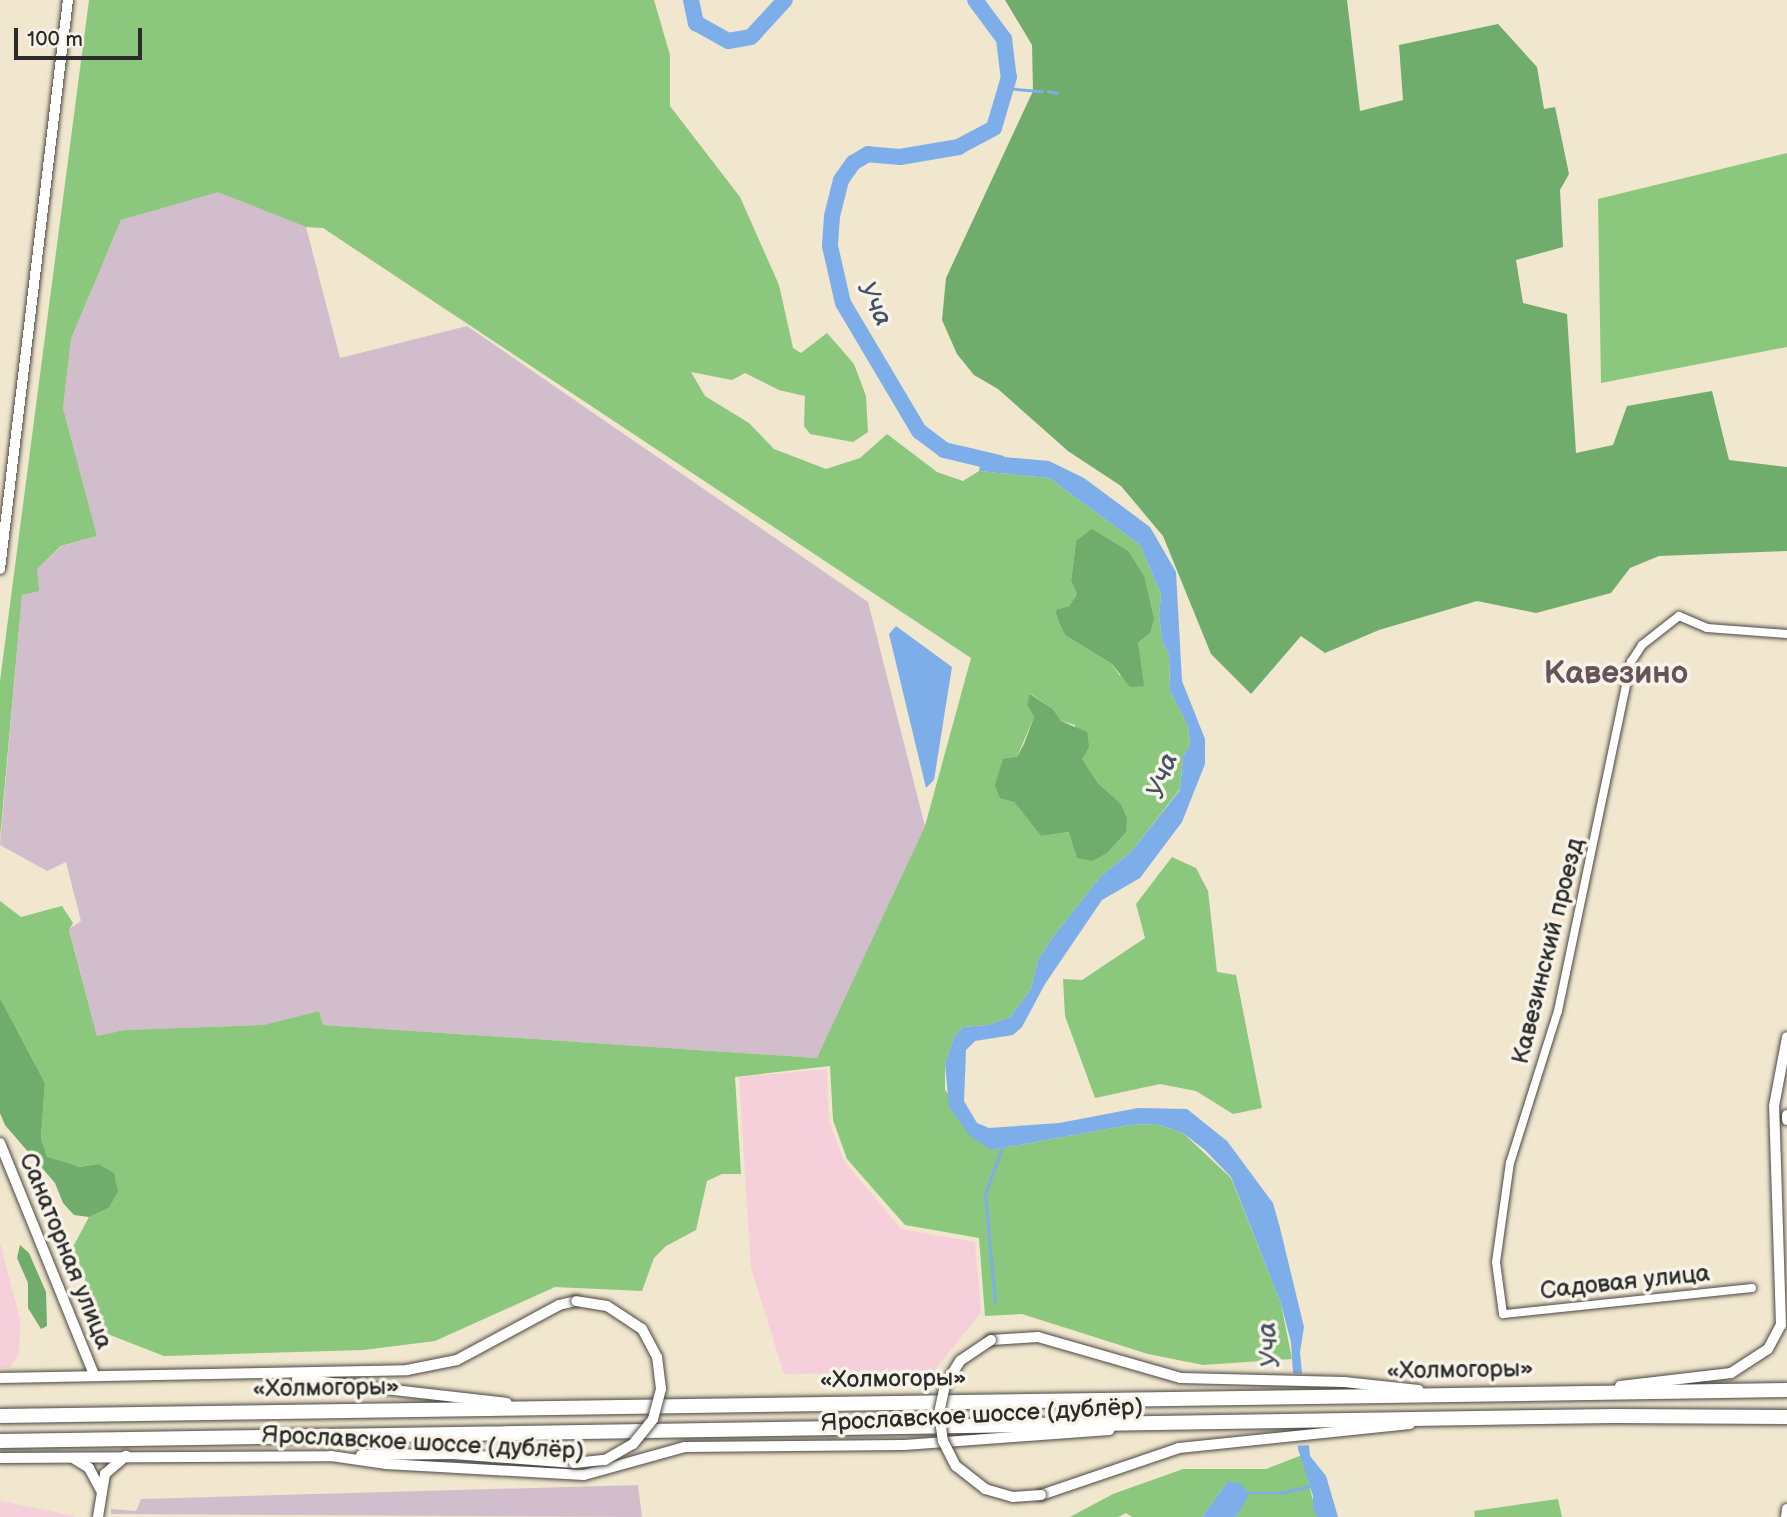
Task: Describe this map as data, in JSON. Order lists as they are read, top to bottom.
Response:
{
  "streets": {
    "highway": ["«Холмогоры»"],
    "street": [
      "Кавезинский проезд",
      "Санаторная улица",
      "Садовая улица",
      "Ярославское шоссе (дублёр)"
    ]
  },
  "crossings": [
    ["Кавезинский проезд", "Садовая улица"],
    ["«Холмогоры»", "Ярославское шоссе (дублёр)"]
  ],
  "districts": ["Кавезино"],
  "water": ["Уча"],
  "scale_bar": "100 m"
}
